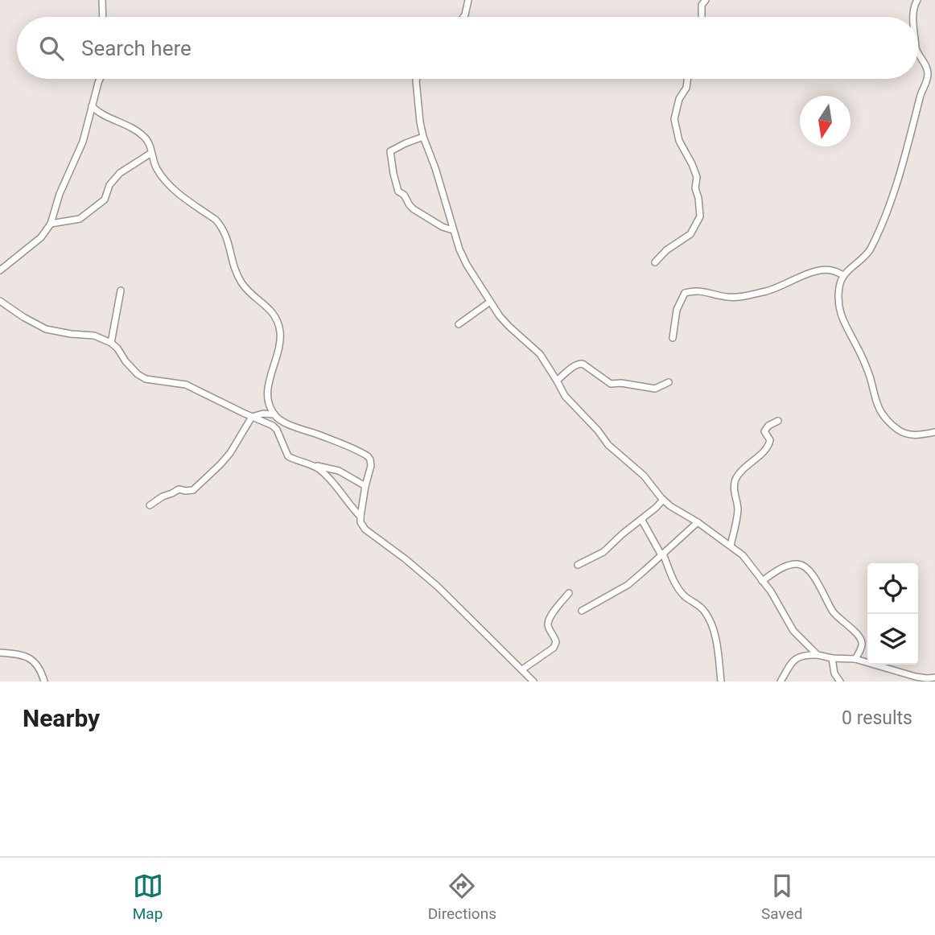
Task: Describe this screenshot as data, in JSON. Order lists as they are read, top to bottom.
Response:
{
  "north": "bottom",
  "page": {
    "search": "Search here",
    "heading": ["Nearby", "0 results"],
    "nav": ["Map", "Directions", "Saved"]
  }
}
